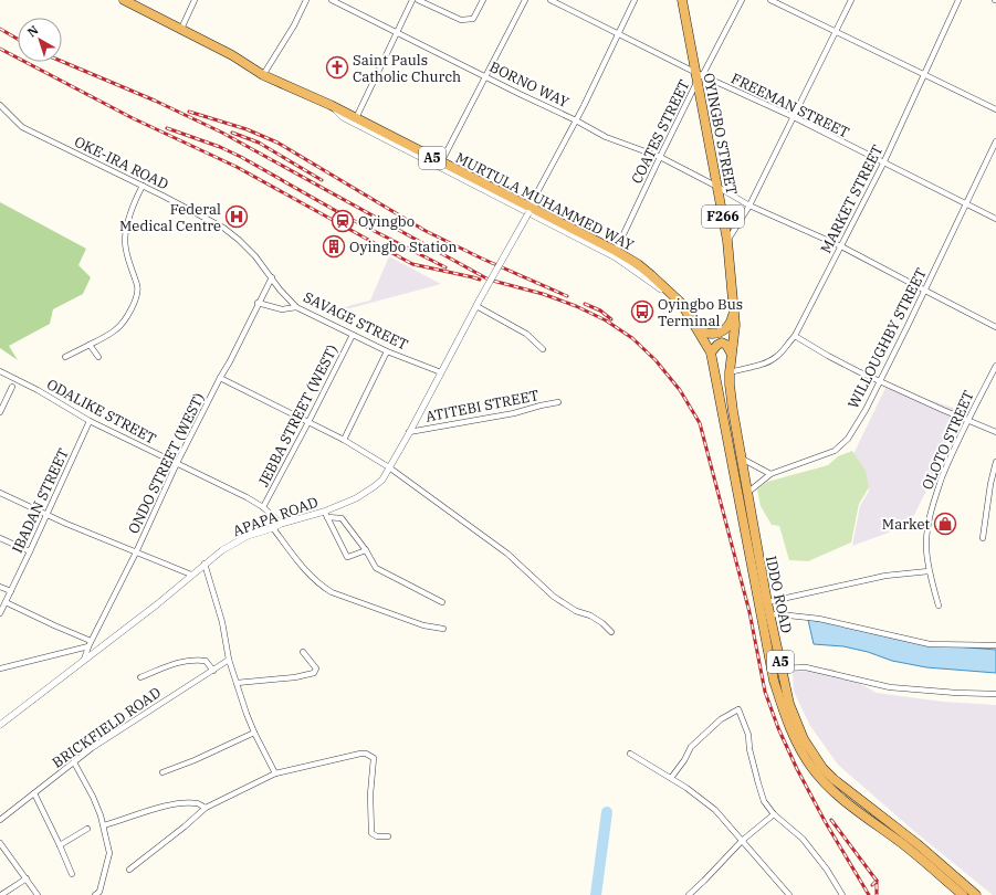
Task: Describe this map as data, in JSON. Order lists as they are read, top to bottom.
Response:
{
  "streets": {
    "highway": [
      "OYINGBO STREET",
      "A5",
      "MURTULA MUHAMMED WAY",
      "F266",
      "IDDO ROAD"
    ],
    "street": [
      "BORNO WAY",
      "FREEMAN STREET",
      "COATES STREET",
      "OKE-IRA ROAD",
      "MARKET STREET",
      "SAVAGE STREET",
      "WILLOUGHBY STREET",
      "ATITEBI STREET",
      "ODALIKE STREET",
      "JEBBA STREET (WEST)",
      "OLOTO STREET",
      "ONDO STREET (WEST)",
      "IBADAN STREET",
      "APAPA ROAD",
      "BRICKFIELD ROAD"
    ]
  },
  "crossings": [
    ["BORNO WAY", "COATES STREET"],
    ["BORNO WAY", "OYINGBO STREET"],
    ["BORNO WAY", "MARKET STREET"],
    ["BORNO WAY", "WILLOUGHBY STREET"],
    ["FREEMAN STREET", "COATES STREET"],
    ["FREEMAN STREET", "OYINGBO STREET"],
    ["FREEMAN STREET", "MARKET STREET"],
    ["FREEMAN STREET", "WILLOUGHBY STREET"],
    ["COATES STREET", "OYINGBO STREET"],
    ["COATES STREET", "MURTULA MUHAMMED WAY"],
    ["OYINGBO STREET", "IDDO ROAD"],
    ["OKE-IRA ROAD", "SAVAGE STREET"],
    ["OKE-IRA ROAD", "ONDO STREET (WEST)"],
    ["MARKET STREET", "IDDO ROAD"],
    ["MURTULA MUHAMMED WAY", "APAPA ROAD"],
    ["MURTULA MUHAMMED WAY", "IDDO ROAD"],
    ["SAVAGE STREET", "JEBBA STREET (WEST)"],
    ["SAVAGE STREET", "ONDO STREET (WEST)"],
    ["SAVAGE STREET", "APAPA ROAD"],
    ["WILLOUGHBY STREET", "IDDO ROAD"],
    ["ATITEBI STREET", "APAPA ROAD"],
    ["ODALIKE STREET", "JEBBA STREET (WEST)"],
    ["ODALIKE STREET", "ONDO STREET (WEST)"],
    ["ODALIKE STREET", "IBADAN STREET"],
    ["ODALIKE STREET", "APAPA ROAD"],
    ["ONDO STREET (WEST)", "APAPA ROAD"]
  ],
  "places": {
    "church": ["Saint Pauls Catholic Church"],
    "hospital": ["Federal Medical Centre"],
    "station": ["Oyingbo"],
    "building": ["Oyingbo Station"],
    "bus stop": ["Oyingbo Bus Terminal"],
    "shop": ["Market"]
  },
  "north": "top left"
}
